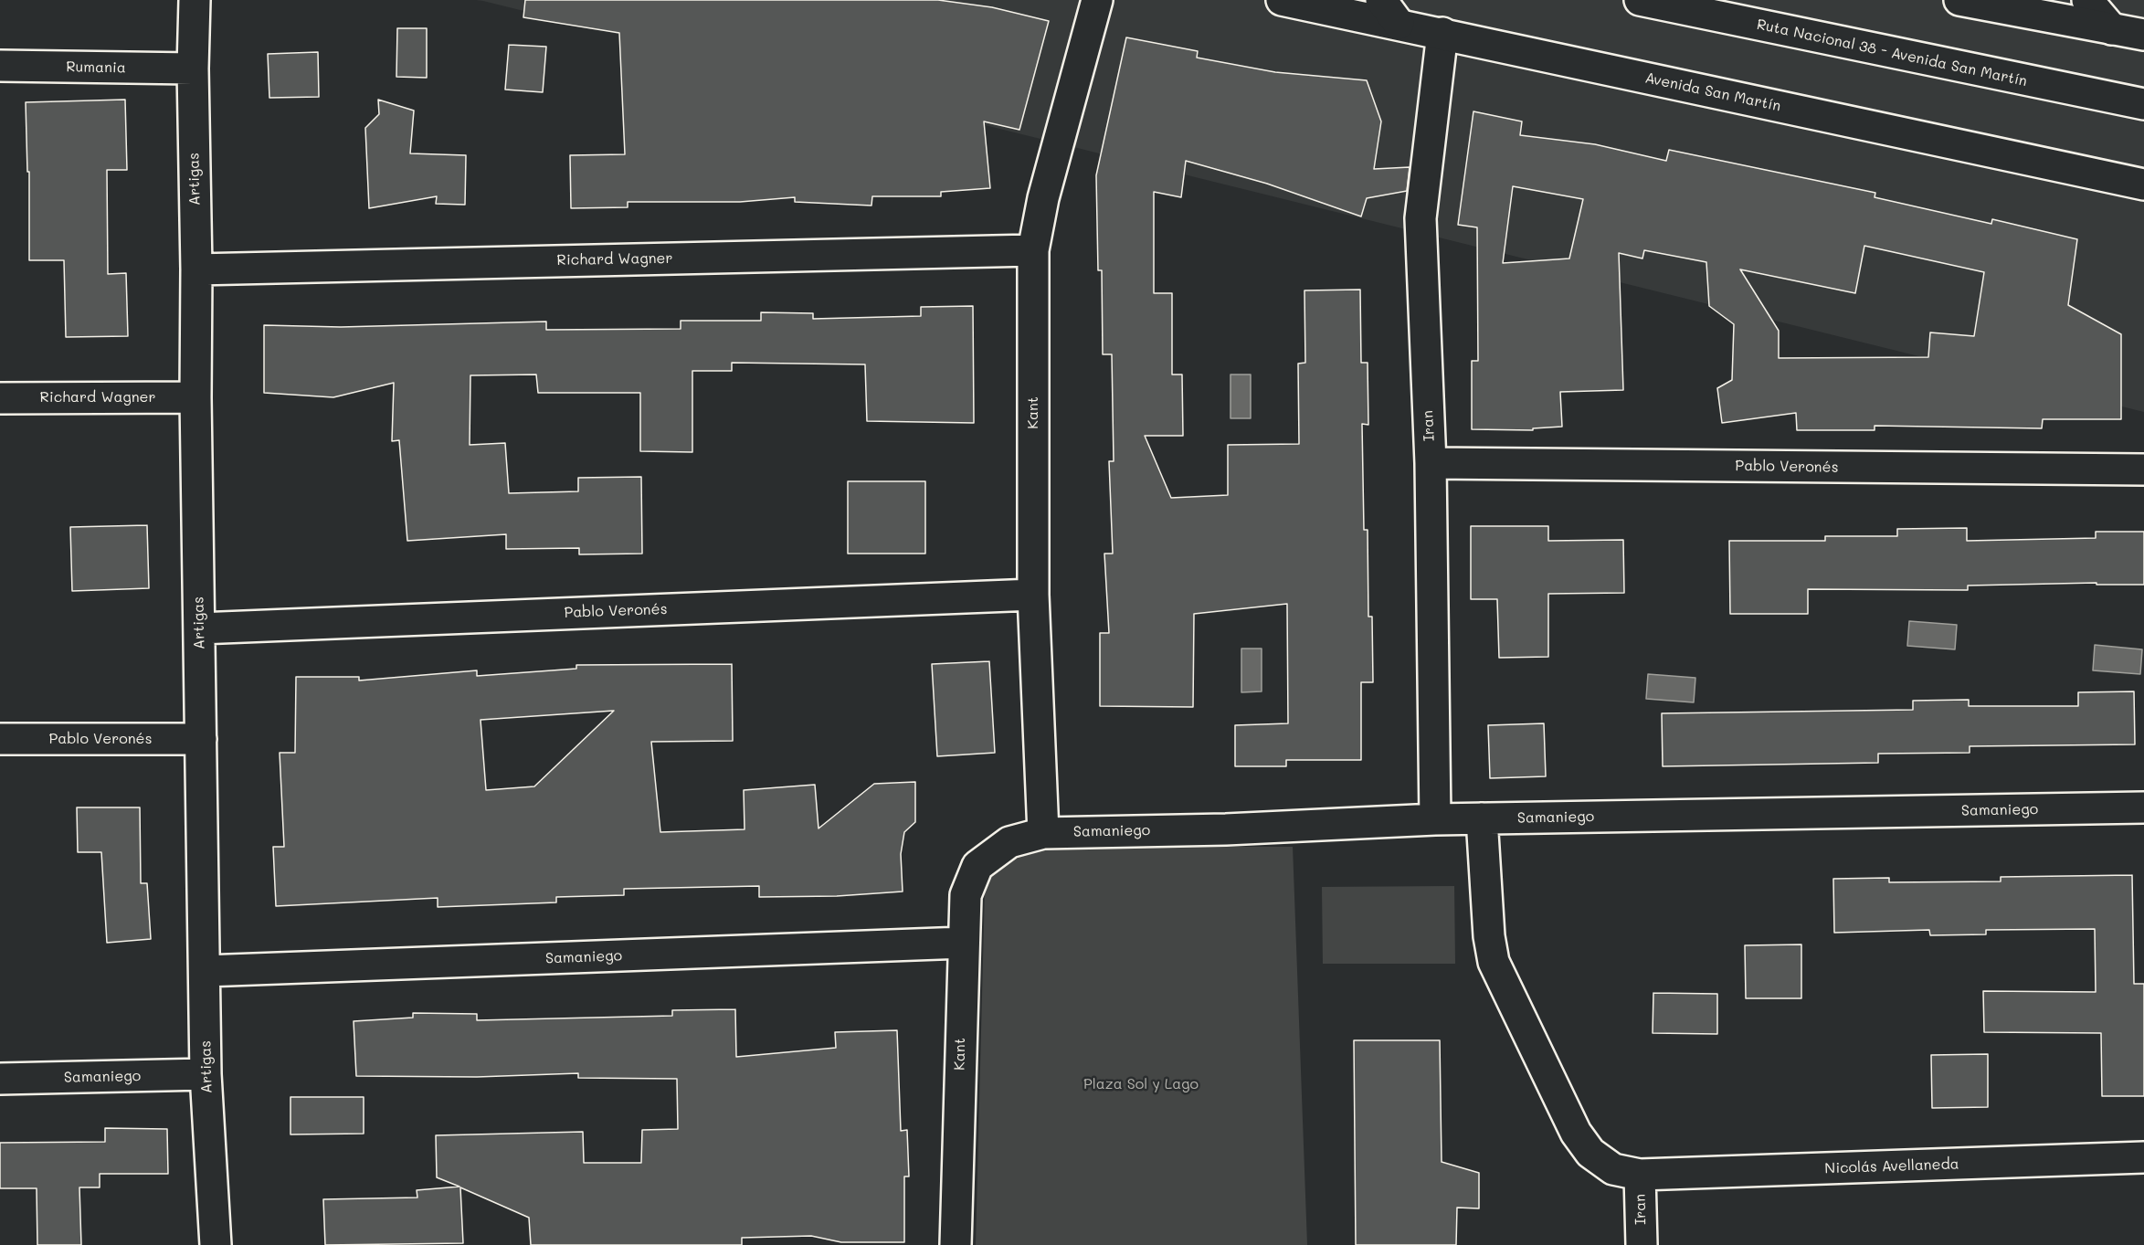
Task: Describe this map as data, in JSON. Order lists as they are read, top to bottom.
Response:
{
  "streets": {
    "street": [
      "Ruta Nacional 38 - Avenida San Martín",
      "Rumania",
      "Avenida San Martín",
      "Artigas",
      "Richard Wagner",
      "Kant",
      "Iran",
      "Pablo Veronés",
      "Samaniego",
      "Nicolás Avellaneda"
    ]
  },
  "crossings": [
    ["Rumania", "Artigas"],
    ["Avenida San Martín", "Iran"],
    ["Artigas", "Richard Wagner"],
    ["Artigas", "Pablo Veronés"],
    ["Artigas", "Samaniego"],
    ["Richard Wagner", "Kant"],
    ["Kant", "Pablo Veronés"],
    ["Kant", "Samaniego"],
    ["Iran", "Pablo Veronés"],
    ["Iran", "Samaniego"],
    ["Iran", "Nicolás Avellaneda"],
    ["Samaniego", "Nicolás Avellaneda"]
  ],
  "parks": ["Plaza Sol y Lago"]
}
